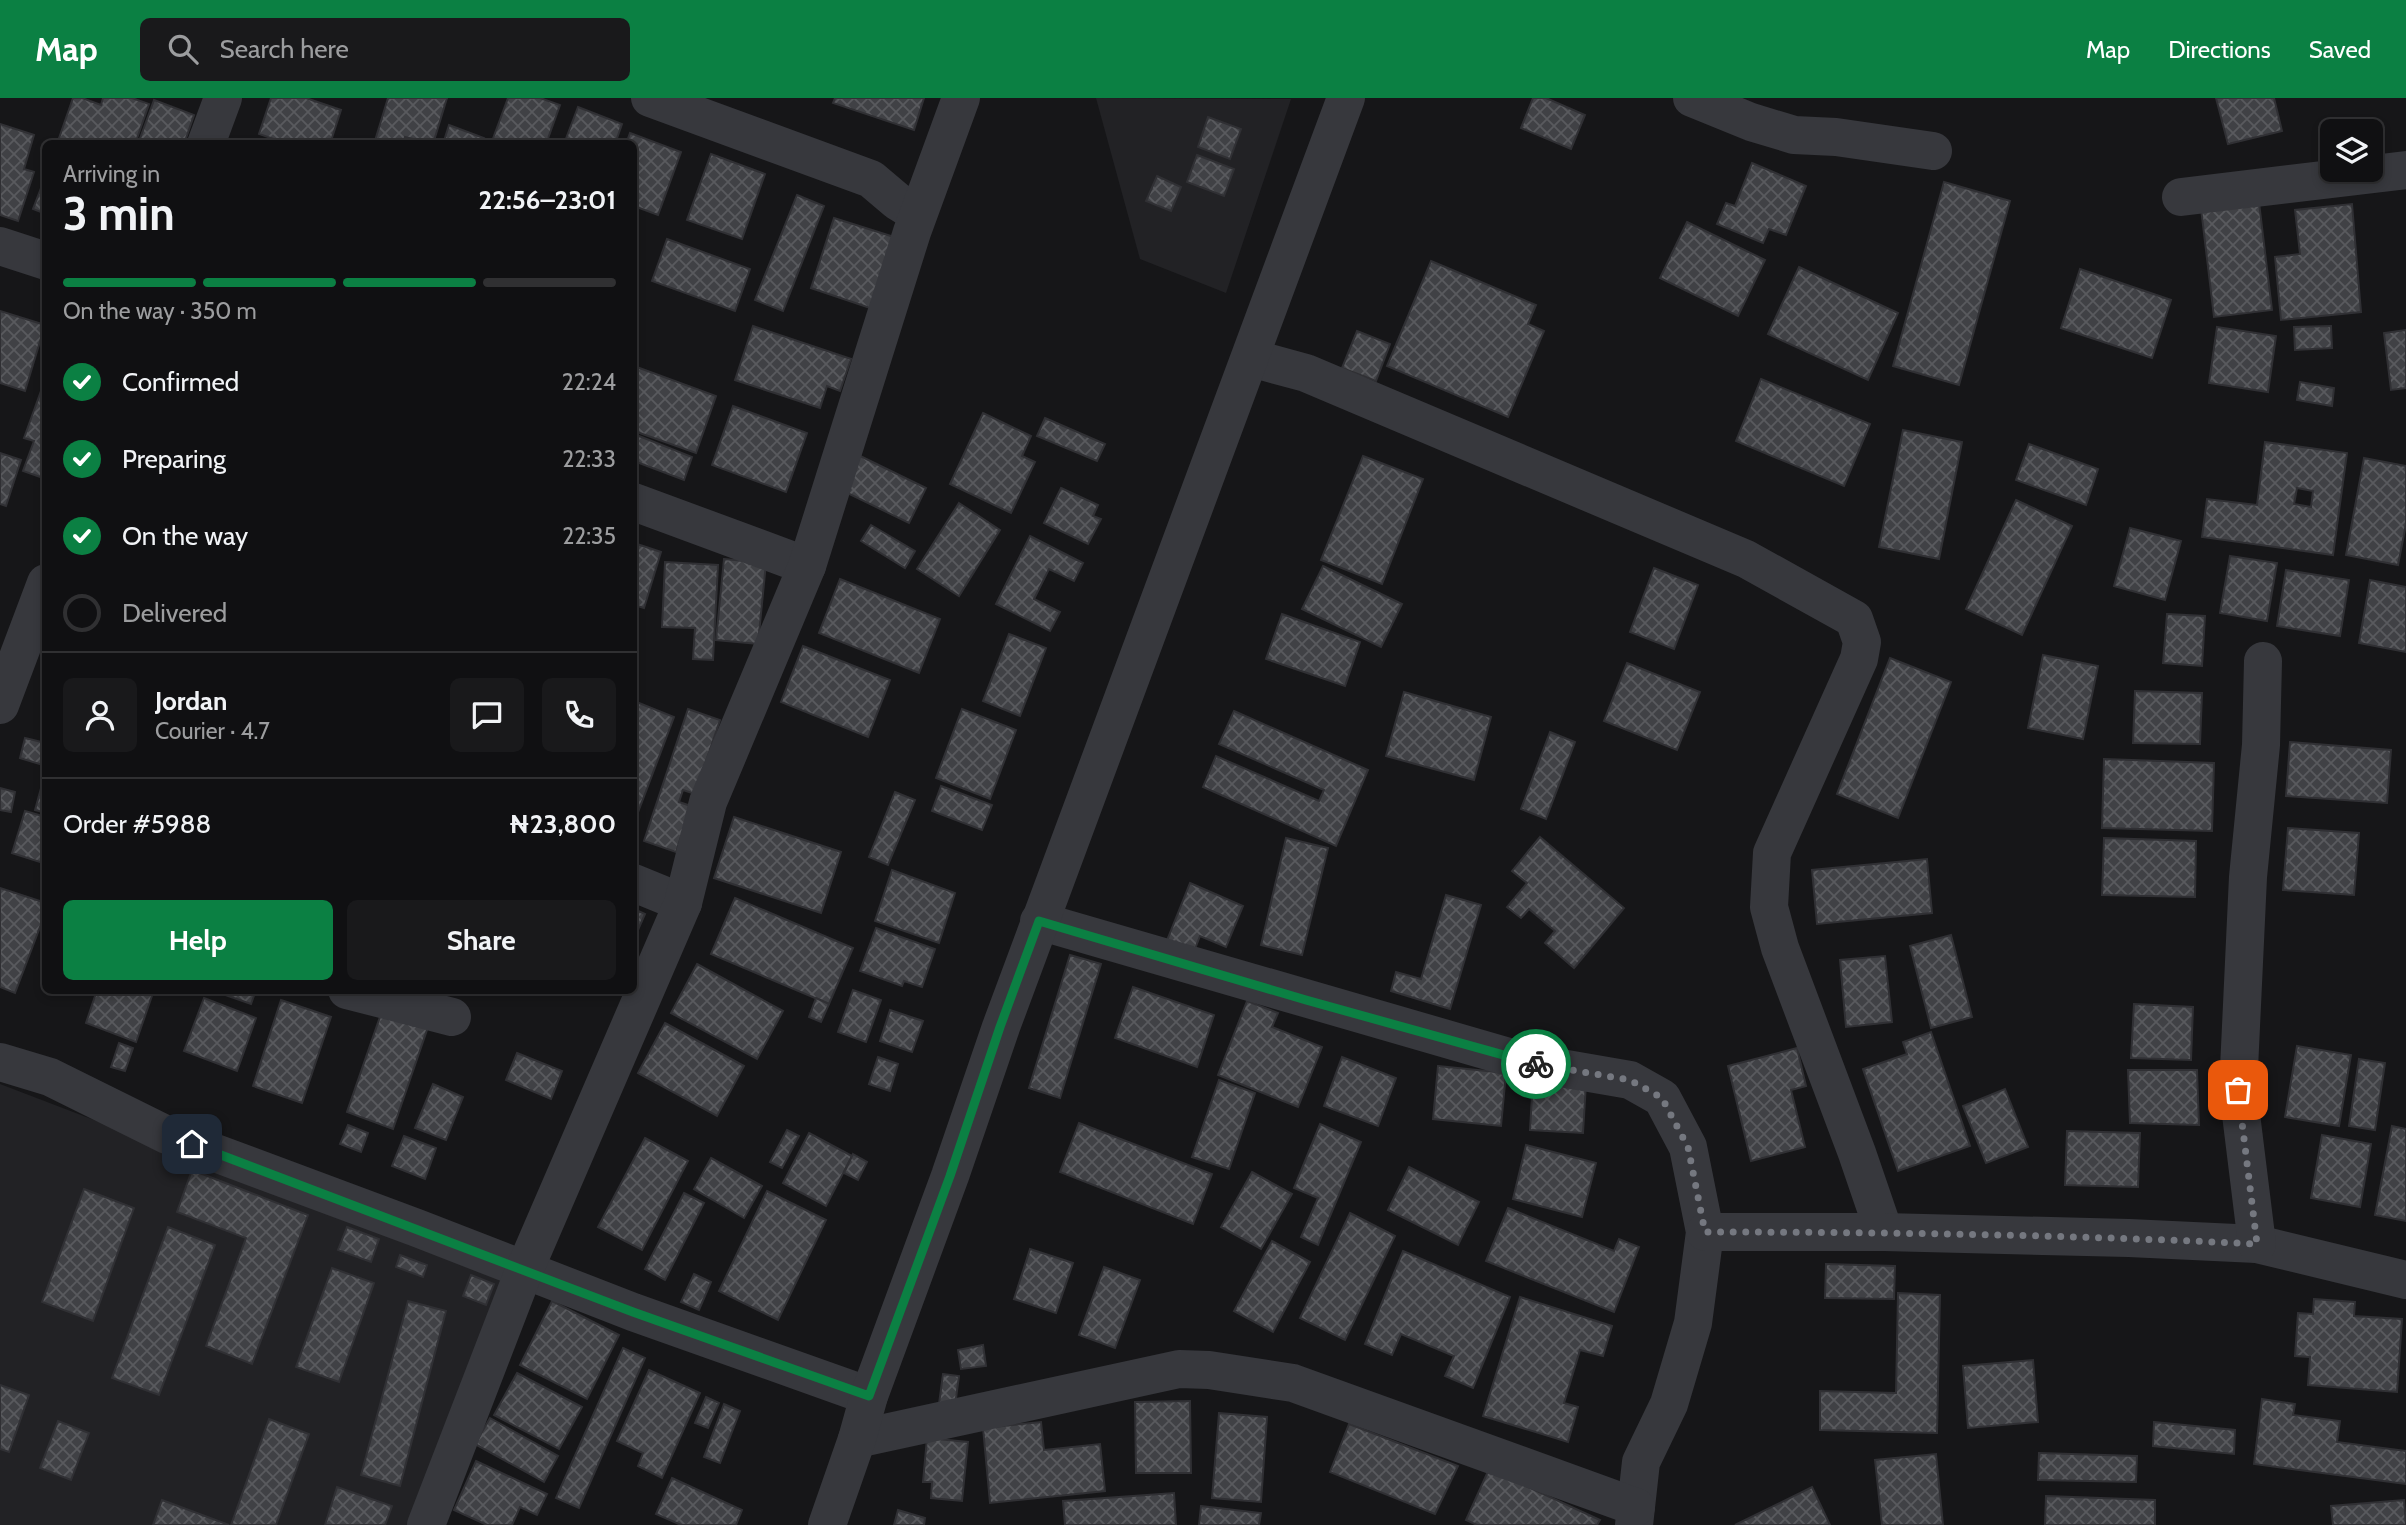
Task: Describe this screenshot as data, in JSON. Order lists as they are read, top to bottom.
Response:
{
  "page": {
    "header": "Map",
    "search": "Search here",
    "nav": ["Map", "Directions", "Saved"],
    "heading": ["3 min", "Arriving in", "22:56–23:01"],
    "panel": [
      "Jordan",
      "Courier · 4.7",
      "Order #5988",
      "₦23,800"
    ],
    "bar": "On the way · 350 m",
    "list": [
      ["Confirmed", "22:24"],
      ["Preparing", "22:33"],
      ["On the way", "22:35"],
      "Delivered"
    ],
    "buttons": ["Help", "Share"]
  }
}
